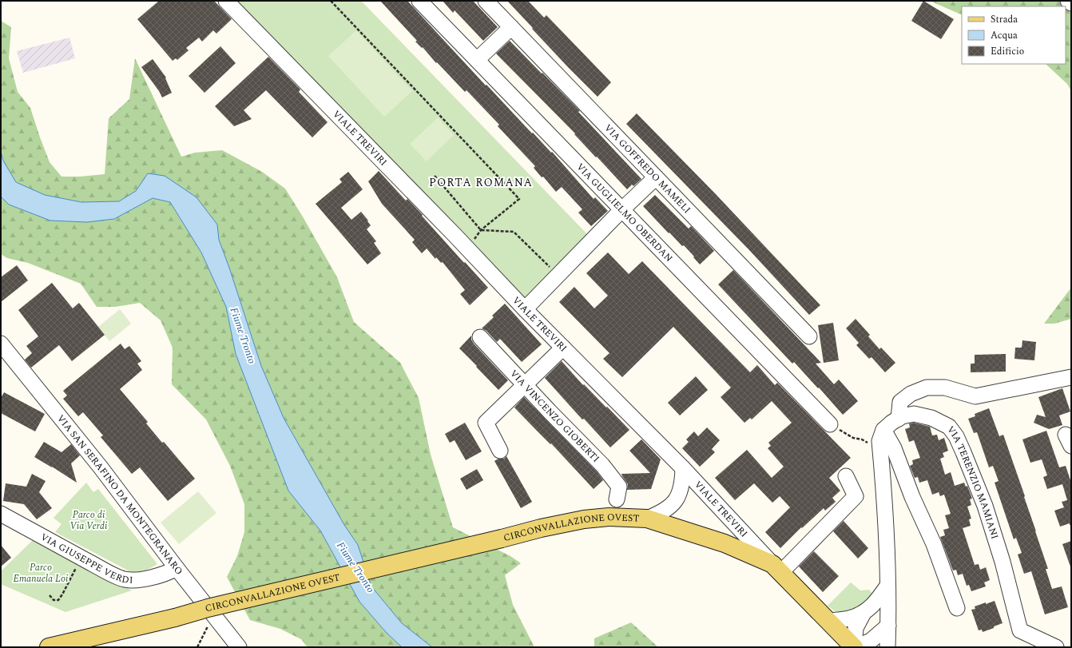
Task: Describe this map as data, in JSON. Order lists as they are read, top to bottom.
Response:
{
  "streets": {
    "main road": ["VIALE TREVIRI", "CIRCONVALLAZIONE OVEST"],
    "street": [
      "VIA GOFFREDO MAMELI",
      "VIA GUGLIELMO OBERDAN",
      "VIA VINCENZO GIOBERTI",
      "VIA TERENZIO MAMIANI",
      "VIA SAN SERAFINO DA MONTEGRANARO",
      "VIA GIUSEPPE VERDI"
    ]
  },
  "crossings": [
    ["VIALE TREVIRI", "CIRCONVALLAZIONE OVEST"],
    ["VIA SAN SERAFINO DA MONTEGRANARO", "VIA GIUSEPPE VERDI"]
  ],
  "districts": ["PORTA ROMANA"],
  "water": ["Fiume Tronto"],
  "parks": ["Parco di Via Verdi", "Parco Emanuela Loi"],
  "legend": ["Strada", "Acqua", "Edificio"]
}
